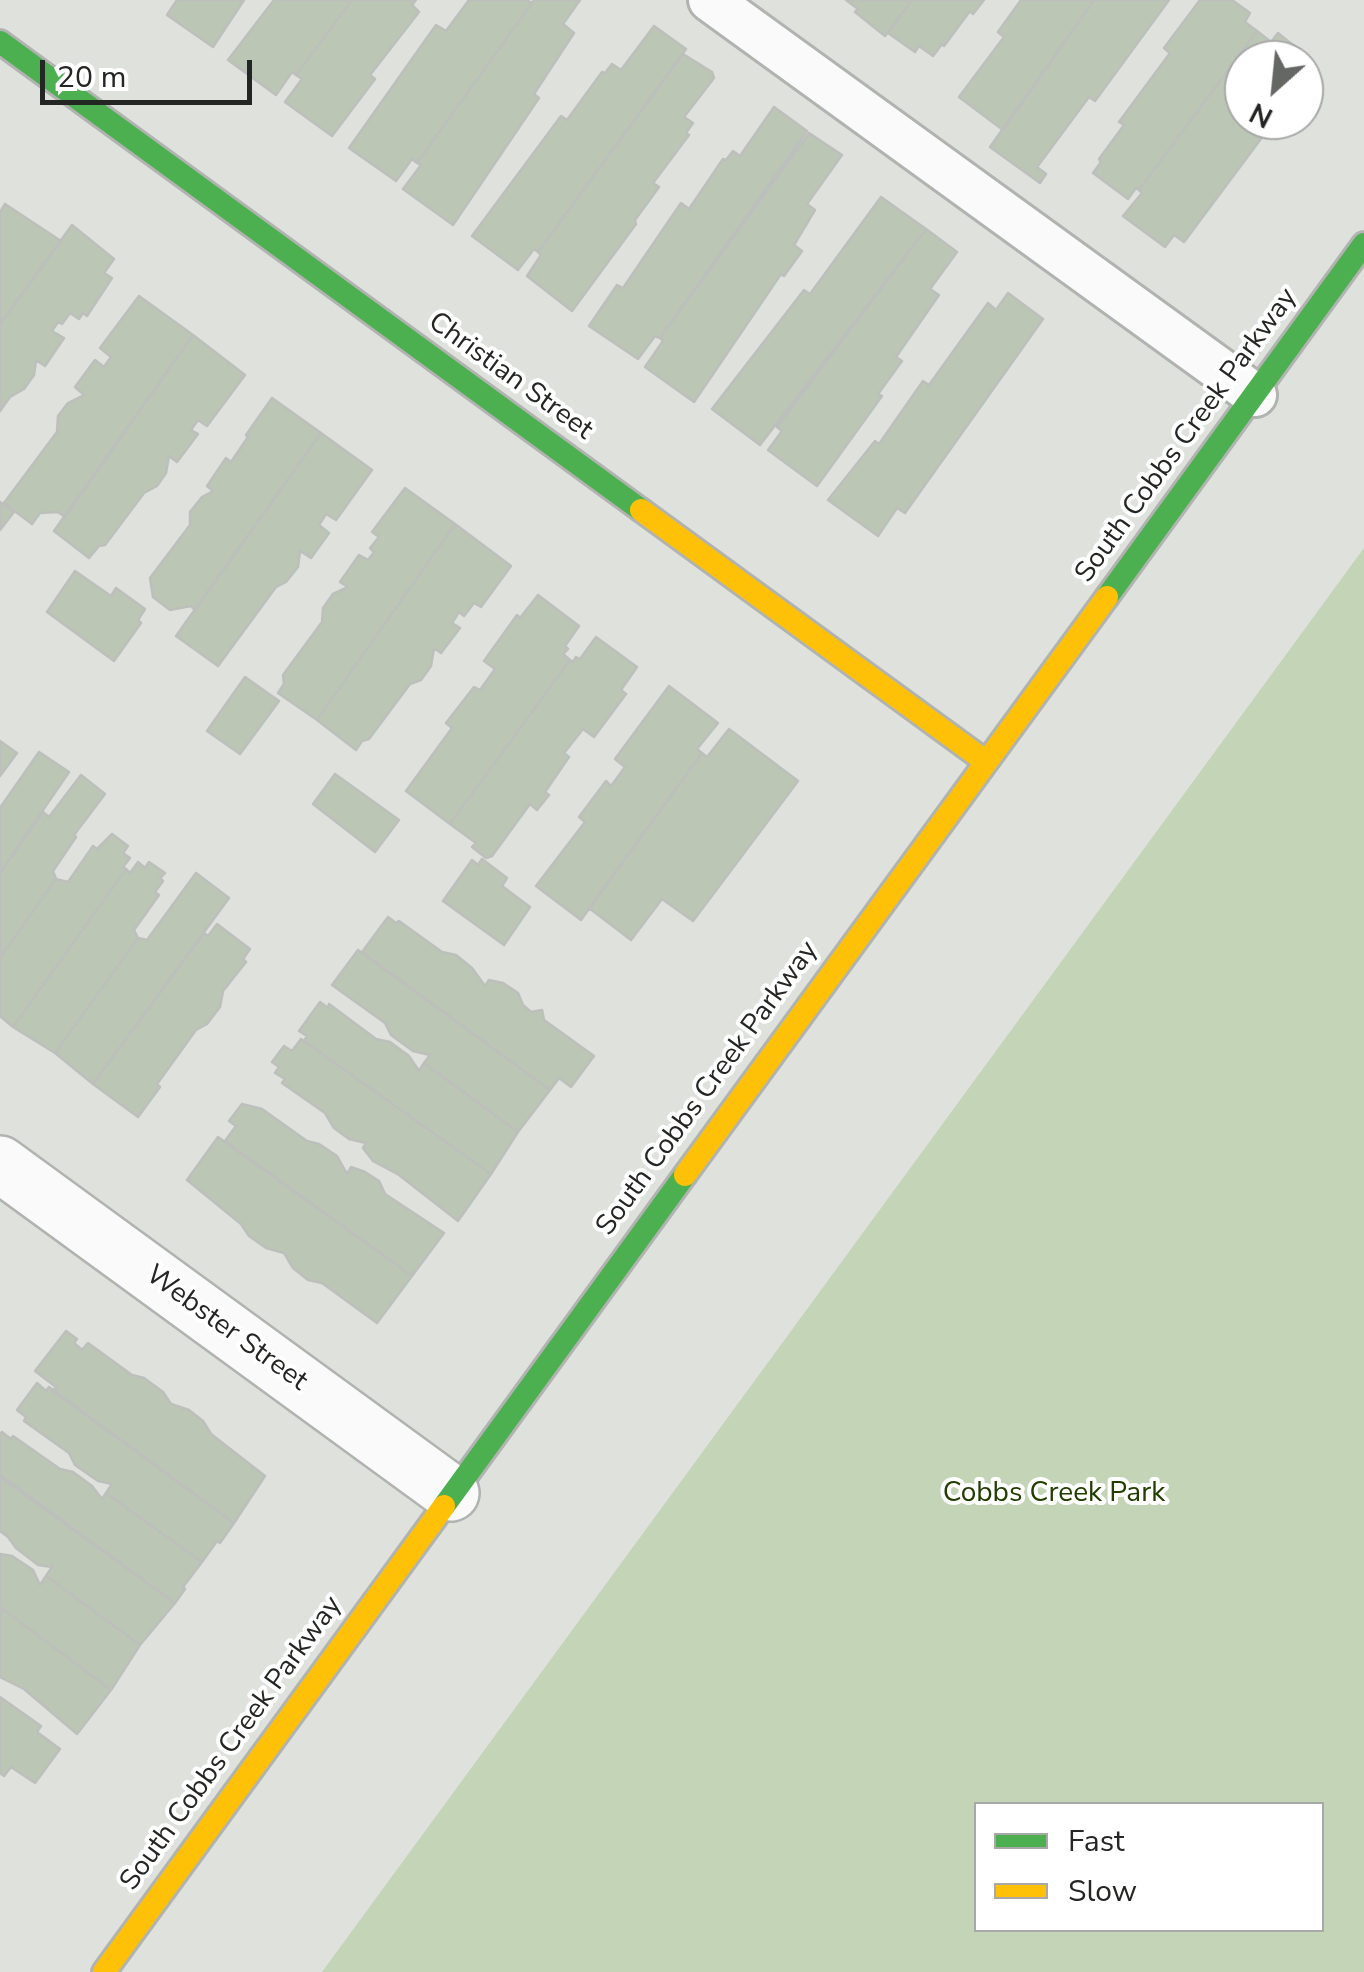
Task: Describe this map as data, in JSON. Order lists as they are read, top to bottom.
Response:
{
  "streets": {
    "main road": ["Christian Street", "South Cobbs Creek Parkway"],
    "street": ["Webster Street"]
  },
  "crossings": [
    ["Christian Street", "South Cobbs Creek Parkway"],
    ["South Cobbs Creek Parkway", "Webster Street"]
  ],
  "parks": ["Cobbs Creek Park"],
  "legend": ["Fast", "Slow"],
  "scale_bar": "20 m",
  "north": "bottom left"
}
